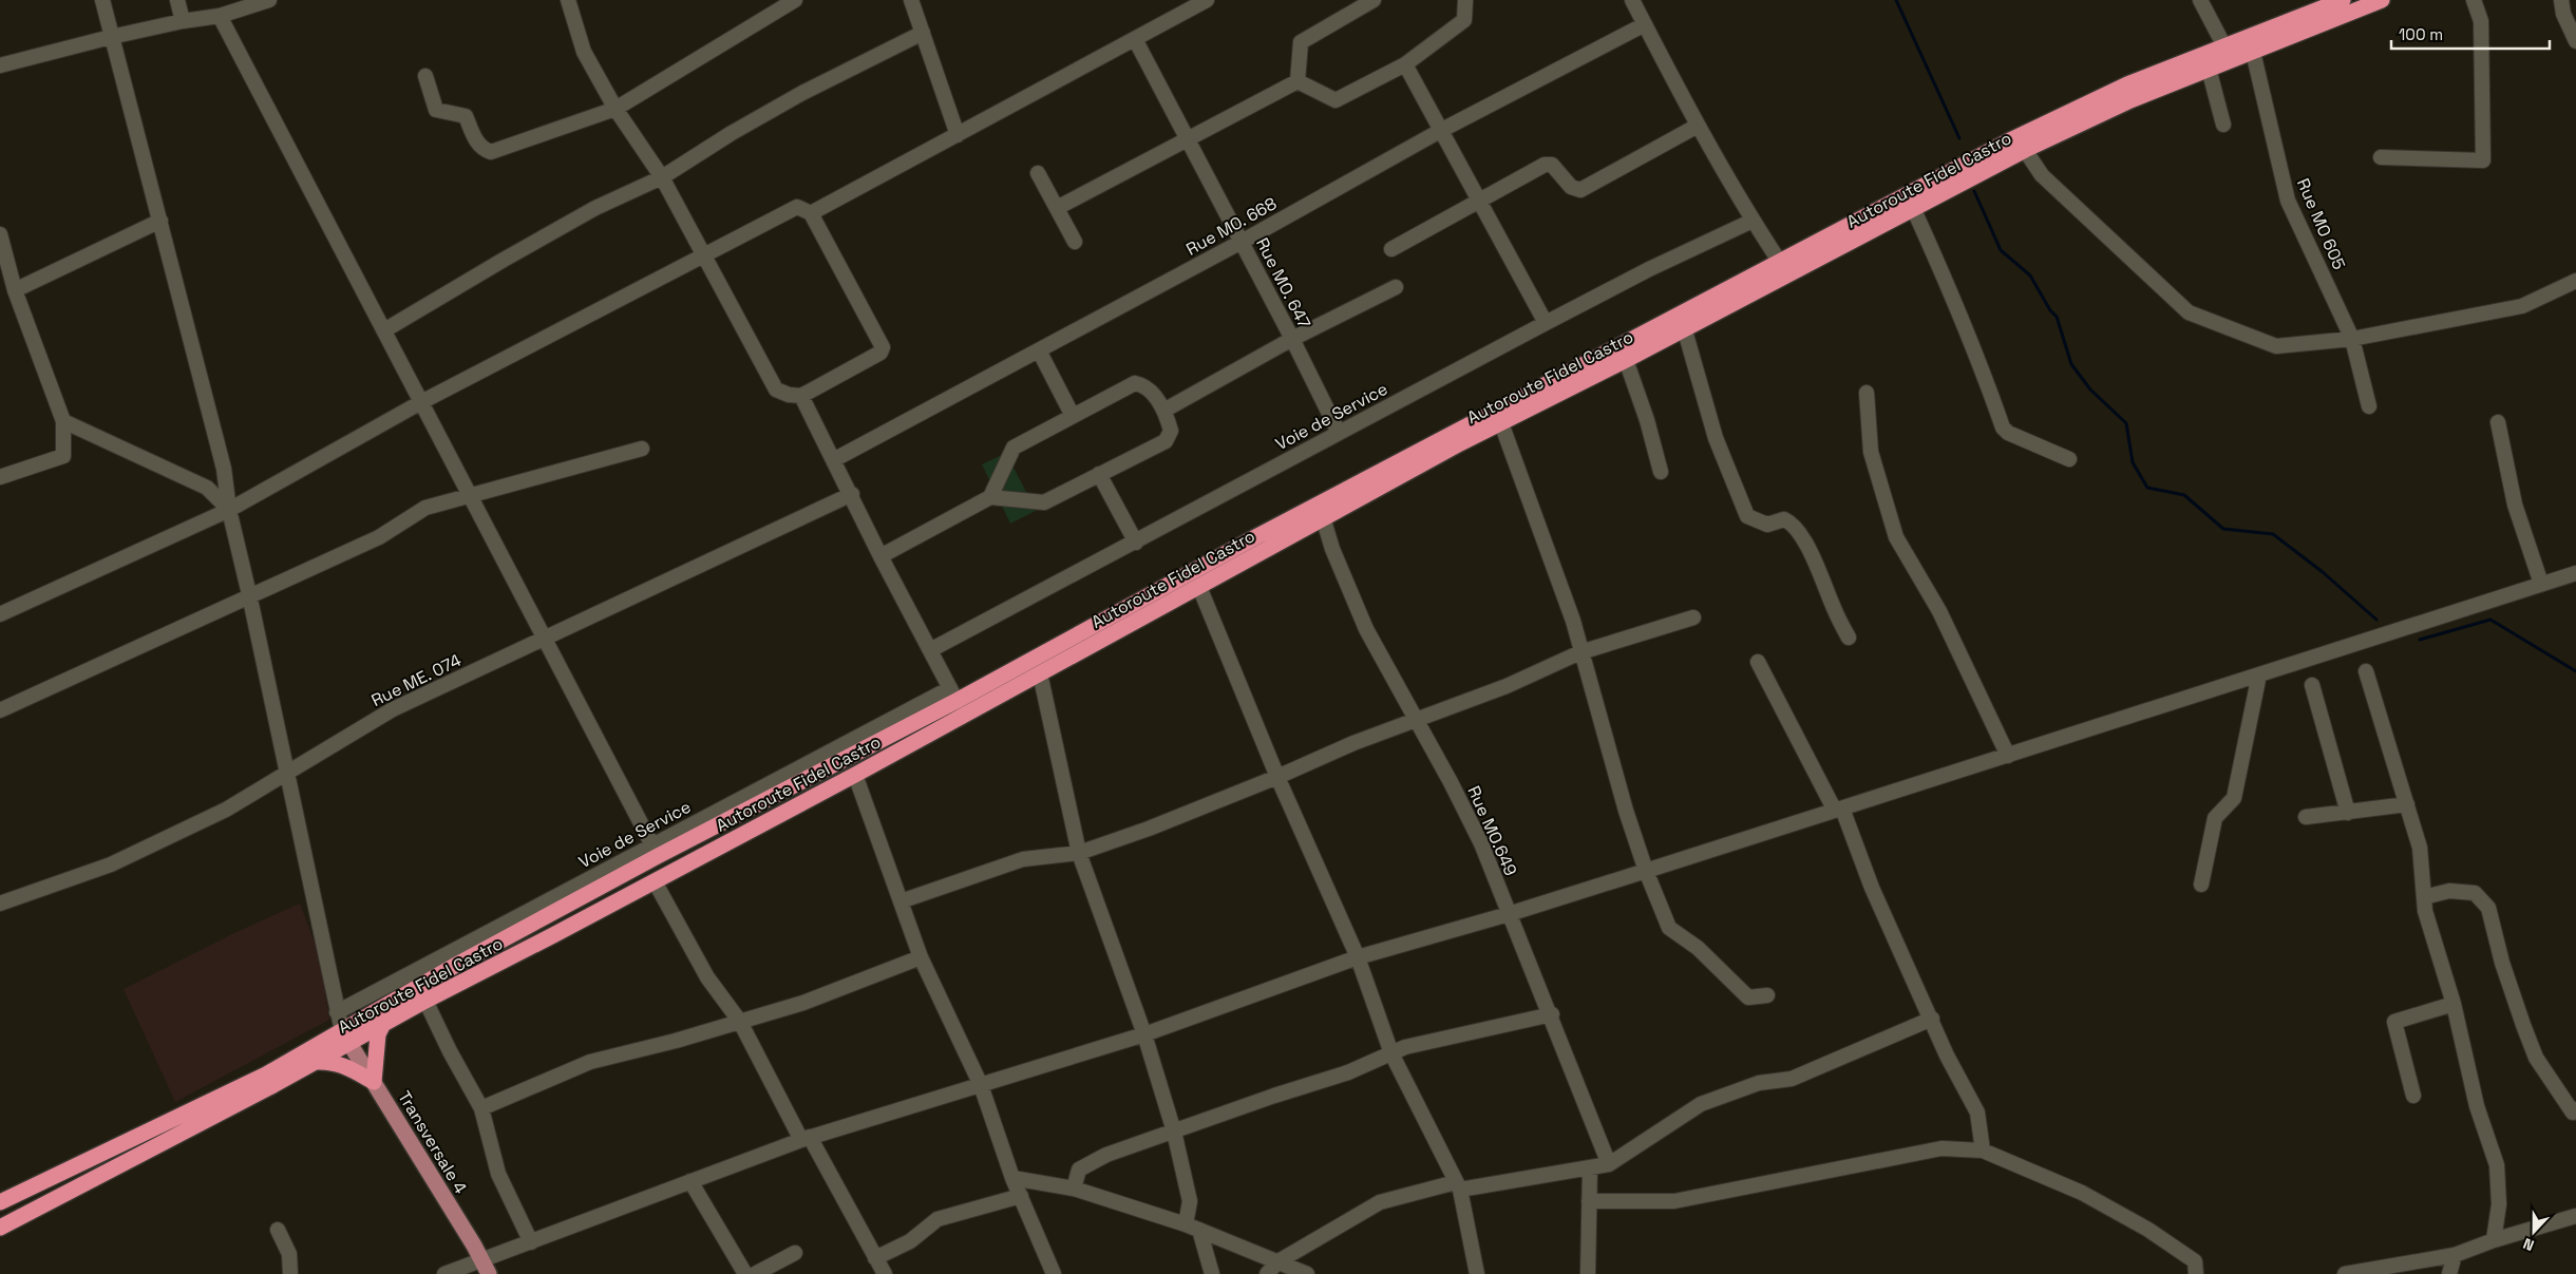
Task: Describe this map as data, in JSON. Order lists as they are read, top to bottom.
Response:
{
  "streets": {
    "highway": ["Autoroute Fidel Castro"],
    "main road": ["Transversale 4"],
    "street": [
      "Rue MO 605",
      "Rue MO. 668",
      "Rue MO. 647",
      "Voie de Service",
      "Rue ME. 074",
      "Rue MO.649"
    ]
  },
  "crossings": [
    ["Autoroute Fidel Castro", "Rue MO 605"],
    ["Autoroute Fidel Castro", "Voie de Service"],
    ["Autoroute Fidel Castro", "Rue MO.649"],
    ["Autoroute Fidel Castro", "Transversale 4"],
    ["Rue MO. 668", "Rue MO. 647"],
    ["Rue MO. 647", "Voie de Service"]
  ],
  "scale_bar": "100 m",
  "north": "bottom"
}
